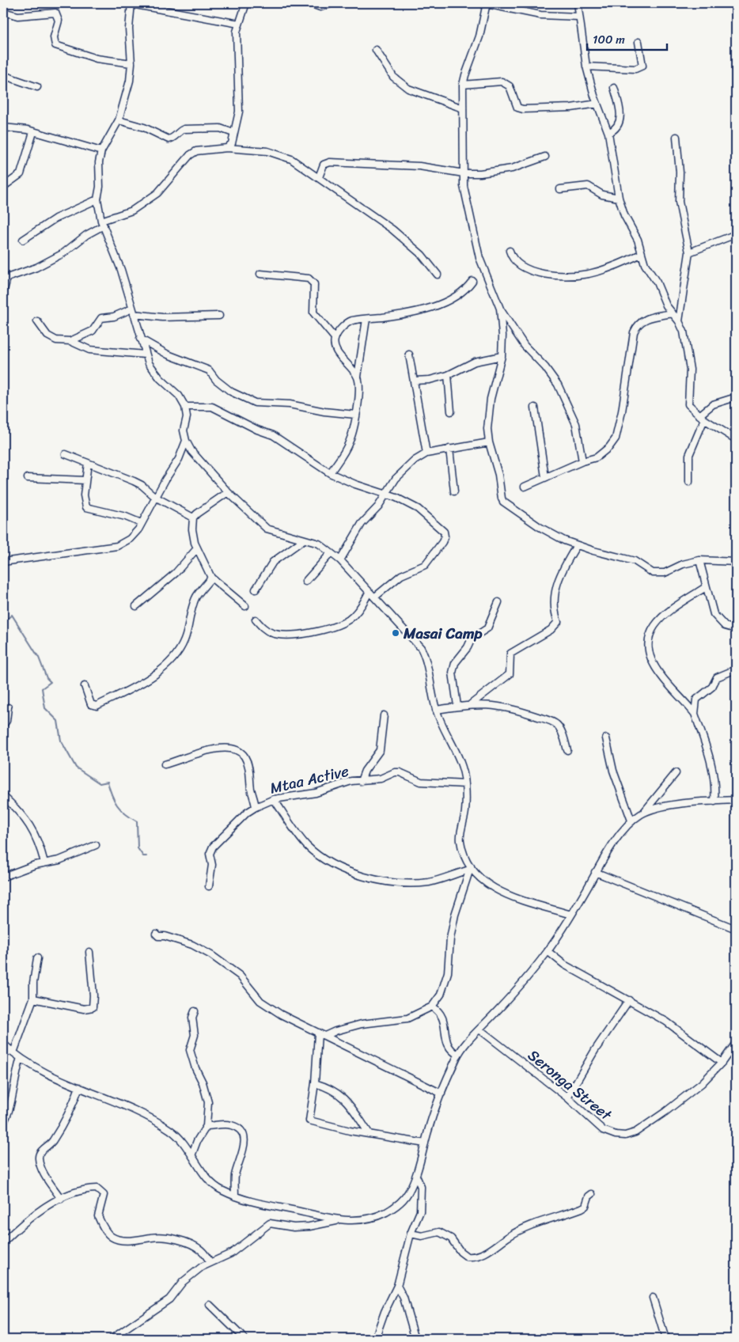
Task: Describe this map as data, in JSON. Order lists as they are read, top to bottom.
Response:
{
  "streets": {
    "street": ["Mtaa Active", "Seronga Street"]
  },
  "places": ["Masai Camp"],
  "scale_bar": "100 m"
}
